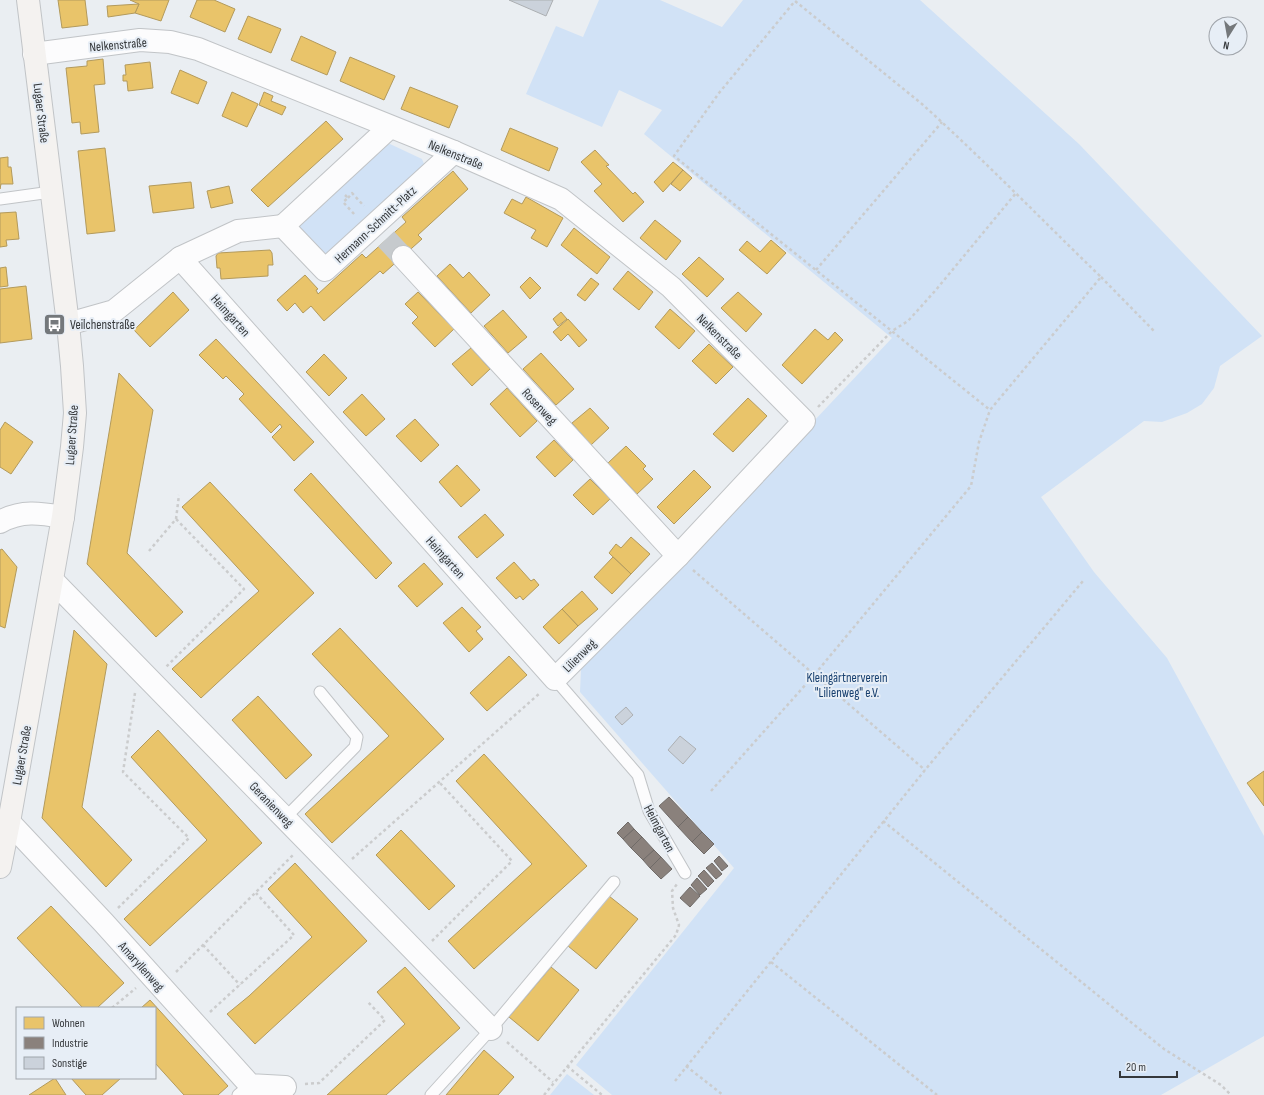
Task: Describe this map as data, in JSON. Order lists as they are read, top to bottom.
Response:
{
  "streets": {
    "street": [
      "Nelkenstraße",
      "Lugaer Straße",
      "Hermann-Schmitt-Platz",
      "Heimgarten",
      "Rosenweg",
      "Lilienweg",
      "Geranienweg",
      "Amaryllenweg"
    ]
  },
  "crossings": [
    ["Nelkenstraße", "Lugaer Straße"],
    ["Nelkenstraße", "Hermann-Schmitt-Platz"],
    ["Nelkenstraße", "Lilienweg"],
    ["Lugaer Straße", "Geranienweg"],
    ["Lugaer Straße", "Amaryllenweg"],
    ["Heimgarten", "Lilienweg"],
    ["Rosenweg", "Lilienweg"],
    ["Lilienweg", "Geranienweg"]
  ],
  "parks": ["Kleingärtnerverein \"Lilienweg\" e.V."],
  "places": {
    "bus stop": ["Veilchenstraße"]
  },
  "legend": ["Wohnen", "Industrie", "Sonstige"],
  "scale_bar": "20 m",
  "north": "bottom"
}
